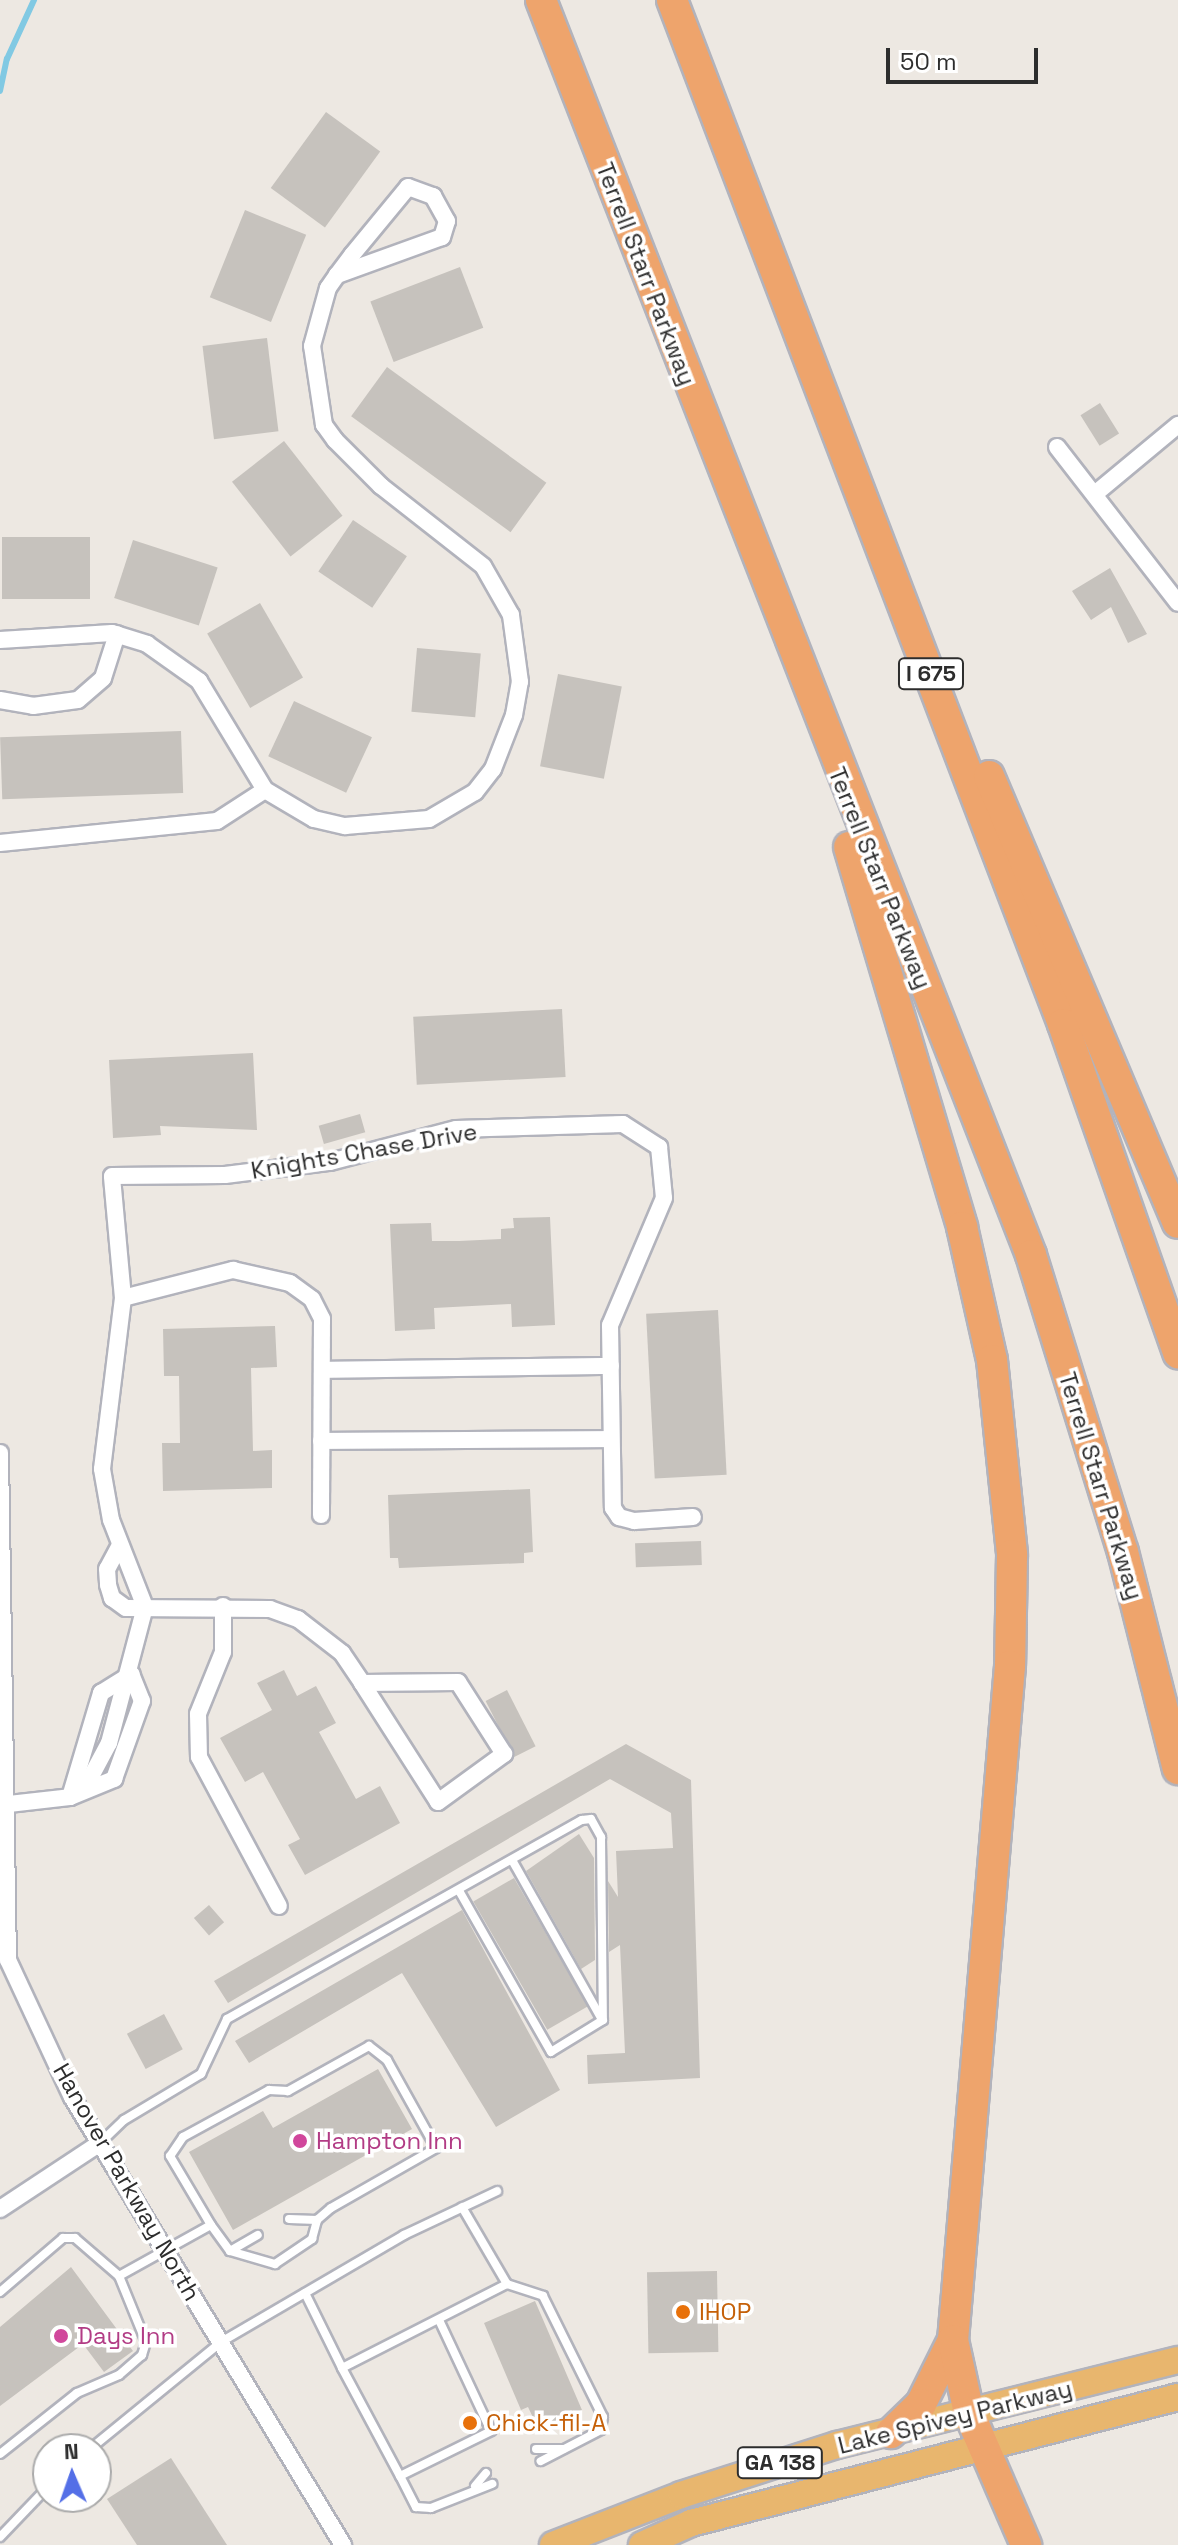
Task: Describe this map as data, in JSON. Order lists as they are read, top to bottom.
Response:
{
  "streets": {
    "highway": [
      "Terrell Starr Parkway",
      "I 675",
      "Lake Spivey Parkway",
      "GA 138"
    ],
    "street": ["Knights Chase Drive", "Hanover Parkway North"]
  },
  "places": [
    "Hampton Inn",
    "IHOP",
    "Days Inn",
    "Chick-fil-A"
  ],
  "scale_bar": "50 m",
  "north": "top"
}
